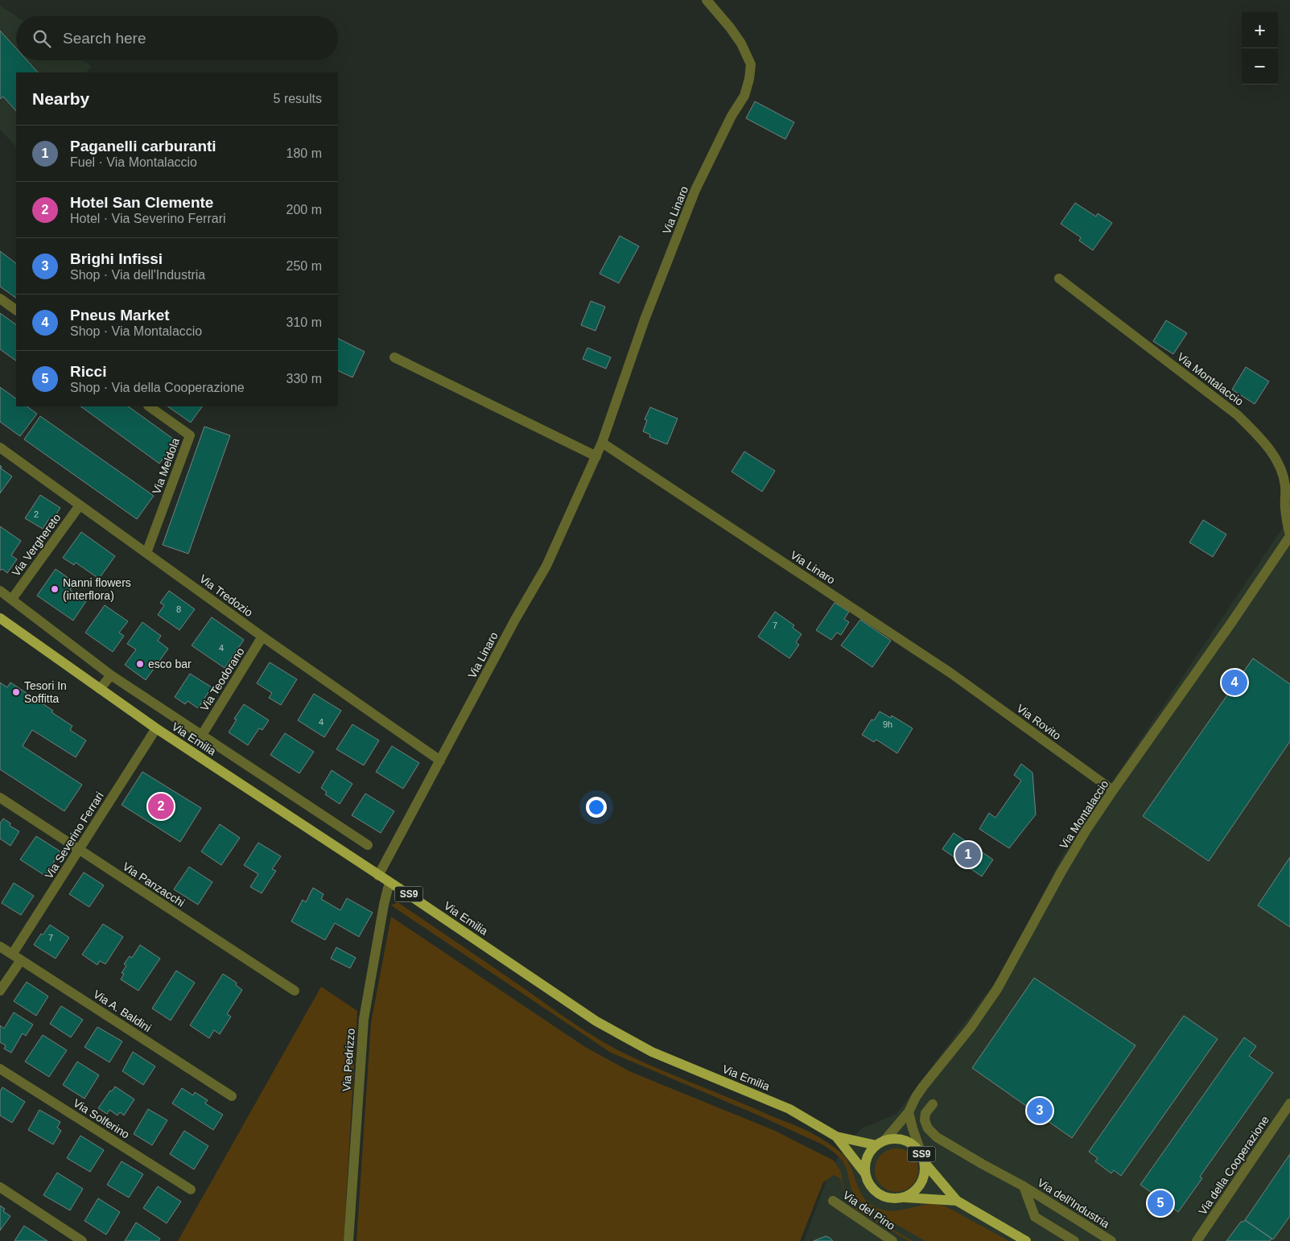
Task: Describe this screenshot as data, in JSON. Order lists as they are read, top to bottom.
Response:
{
  "streets": {
    "main road": ["Via Emilia", "SS9"],
    "street": [
      "Via Linaro",
      "Via Montalaccio",
      "Via Meldola",
      "Via Verghereto",
      "Via Tredozio",
      "Via Teodorano",
      "Via Rovito",
      "Via Severino Ferrari",
      "Via Panzacchi",
      "Via A. Baldini",
      "Via Pedrizzo",
      "Via Solferino",
      "Via della Cooperazione",
      "Via dell'Industria",
      "Via del Pino"
    ]
  },
  "crossings": [
    ["Via Linaro", "Via Tredozio"],
    ["Via Linaro", "Via Rovito"],
    ["Via Linaro", "Via Emilia"],
    ["Via Montalaccio", "Via Rovito"],
    ["Via Montalaccio", "Via Emilia"],
    ["Via Montalaccio", "SS9"],
    ["Via Meldola", "Via Tredozio"],
    ["Via Verghereto", "Via Tredozio"],
    ["Via Verghereto", "Via Emilia"],
    ["Via Tredozio", "Via Teodorano"],
    ["Via Teodorano", "Via Emilia"],
    ["Via Emilia", "Via Severino Ferrari"],
    ["Via Emilia", "SS9"],
    ["Via Emilia", "Via Pedrizzo"],
    ["Via Severino Ferrari", "Via Panzacchi"],
    ["Via Severino Ferrari", "Via A. Baldini"]
  ],
  "places": ["Nanni flowers (interflora)", "esco bar", "Tesori In Soffitta"],
  "house_numbers": [
    "2",
    "8",
    "7",
    "4",
    "4",
    "9h",
    "7"
  ],
  "page": {
    "map_buttons": ["+", "−"],
    "search": "Search here",
    "heading": ["Nearby", "5 results"],
    "list": [
      {
        "mark": "1",
        "name": "Paganelli carburanti",
        "note": "Fuel · Via Montalaccio",
        "value": "180 m"
      },
      {
        "mark": "2",
        "name": "Hotel San Clemente",
        "note": "Hotel · Via Severino Ferrari",
        "value": "200 m"
      },
      {
        "mark": "3",
        "name": "Brighi Infissi",
        "note": "Shop · Via dell'Industria",
        "value": "250 m"
      },
      {
        "mark": "4",
        "name": "Pneus Market",
        "note": "Shop · Via Montalaccio",
        "value": "310 m"
      },
      {
        "mark": "5",
        "name": "Ricci",
        "note": "Shop · Via della Cooperazione",
        "value": "330 m"
      }
    ],
    "pins": [
      "4",
      "2",
      "1",
      "3",
      "5"
    ]
  }
}
